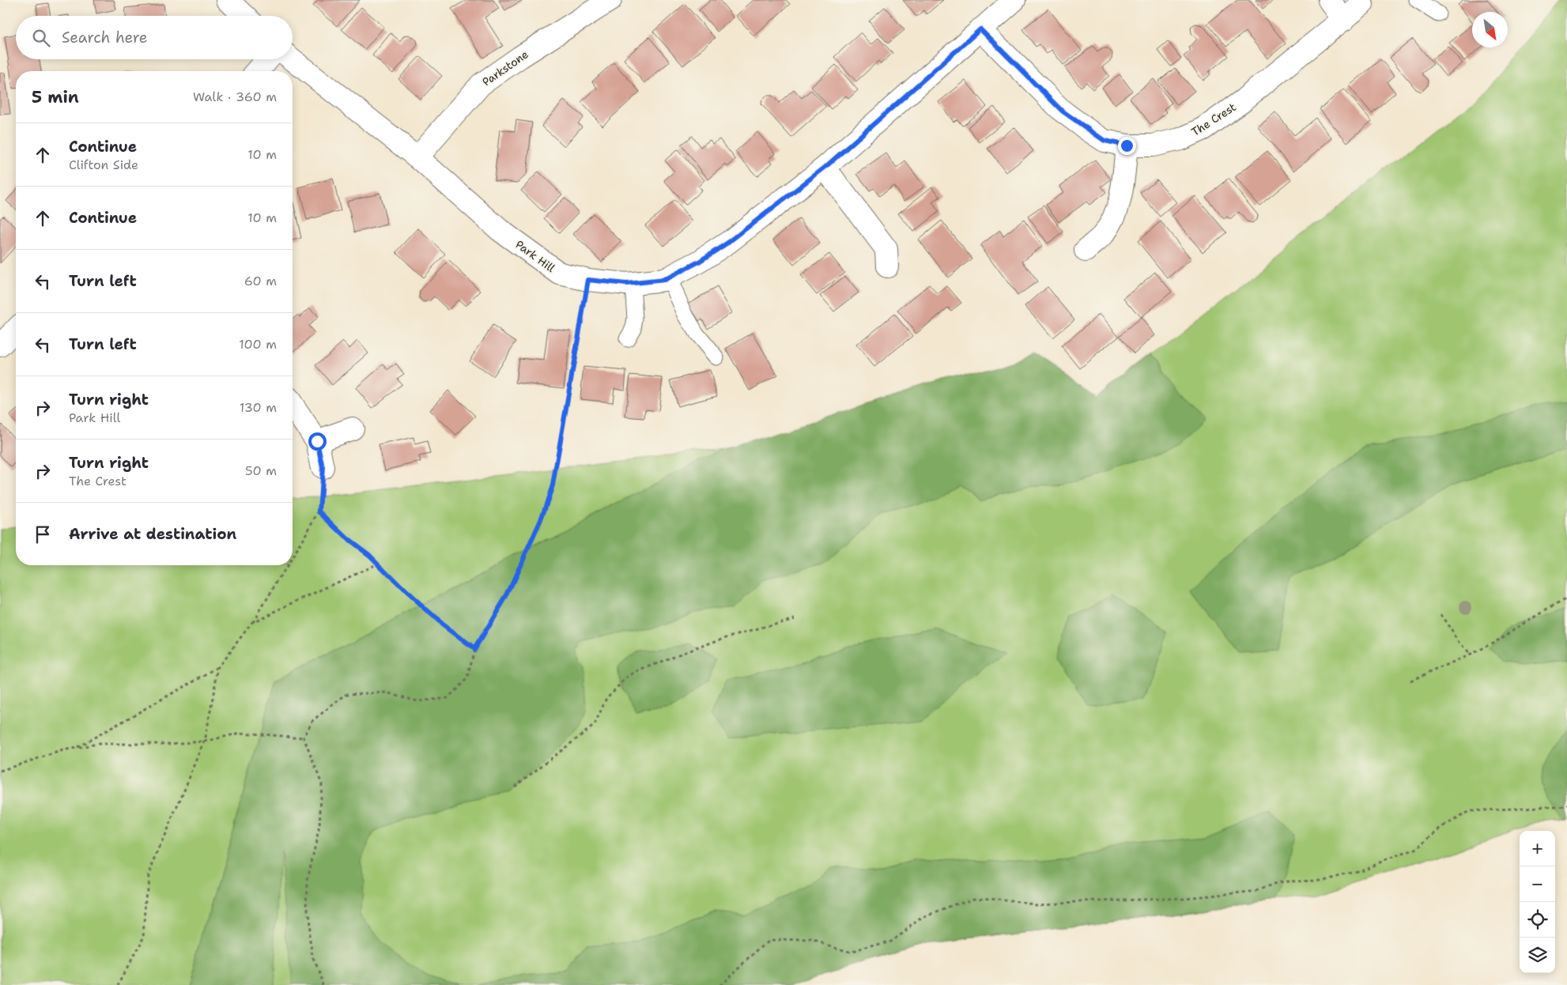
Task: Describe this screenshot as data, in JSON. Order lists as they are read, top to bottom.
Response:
{
  "streets": {
    "street": ["Parkstone", "The Crest", "Park Hill"]
  },
  "crossings": [
    ["Parkstone", "Park Hill"],
    ["The Crest", "Park Hill"]
  ],
  "north": "bottom right",
  "page": {
    "search": "Search here",
    "heading": ["5 min", "Walk · 360 m"],
    "list": [
      ["Continue", "Clifton Side", "10 m"],
      ["Continue", "10 m"],
      ["Turn left", "60 m"],
      ["Turn left", "100 m"],
      ["Turn right", "Park Hill", "130 m"],
      ["Turn right", "The Crest", "50 m"],
      "Arrive at destination"
    ],
    "map_buttons": ["+", "−"]
  }
}
